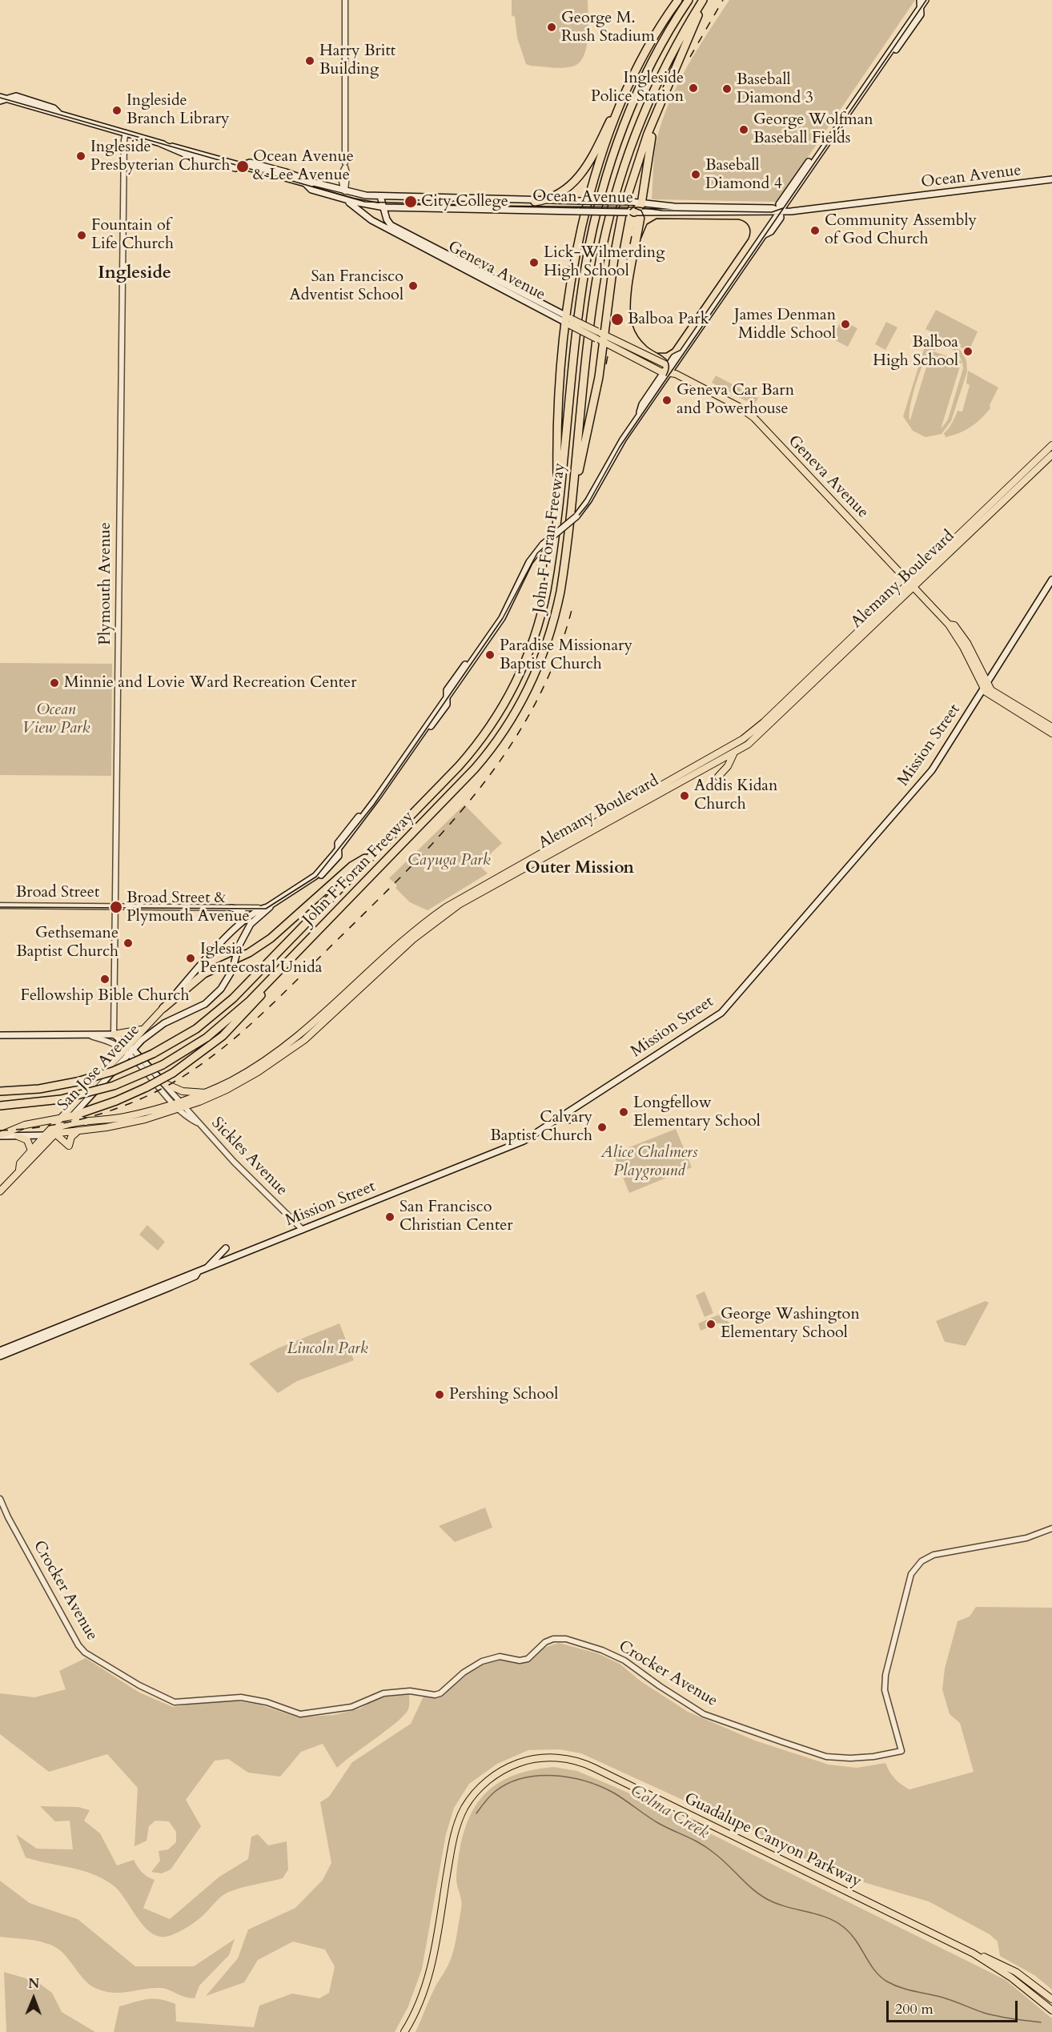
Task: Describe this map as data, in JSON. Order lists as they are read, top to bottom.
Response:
{
  "streets": {
    "highway": ["John F Foran Freeway"],
    "main road": [
      "Ocean Avenue",
      "Geneva Avenue",
      "Alemany Boulevard",
      "Mission Street",
      "San Jose Avenue",
      "Sickles Avenue",
      "Guadalupe Canyon Parkway"
    ],
    "street": ["Plymouth Avenue", "Broad Street", "Crocker Avenue"]
  },
  "crossings": [
    ["Ocean Avenue", "Geneva Avenue"],
    ["Ocean Avenue", "Plymouth Avenue"],
    ["Ocean Avenue", "San Jose Avenue"],
    ["Geneva Avenue", "Alemany Boulevard"],
    ["Geneva Avenue", "Mission Street"],
    ["Geneva Avenue", "San Jose Avenue"],
    ["Alemany Boulevard", "San Jose Avenue"],
    ["Alemany Boulevard", "Sickles Avenue"],
    ["Plymouth Avenue", "Broad Street"],
    ["Plymouth Avenue", "Sickles Avenue"],
    ["Mission Street", "Sickles Avenue"],
    ["Broad Street", "San Jose Avenue"],
    ["San Jose Avenue", "Sickles Avenue"]
  ],
  "districts": ["Ingleside", "Outer Mission"],
  "water": ["Colma Creek"],
  "parks": [
    "Ocean View Park",
    "Cayuga Park",
    "Alice Chalmers Playground",
    "Lincoln Park"
  ],
  "places": [
    "George M. Rush Stadium",
    "Harry Britt Building",
    "Ingleside Police Station",
    "Baseball Diamond 3",
    "Ingleside Branch Library",
    "George Wolfman Baseball Fields",
    "Ingleside Presbyterian Church",
    "Ocean Avenue & Lee Avenue",
    "Baseball Diamond 4",
    "City College",
    "Community Assembly of God Church",
    "Fountain of Life Church",
    "Lick-Wilmerding High School",
    "San Francisco Adventist School",
    "Balboa Park",
    "James Denman Middle School",
    "Balboa High School",
    "Geneva Car Barn and Powerhouse",
    "Paradise Missionary Baptist Church",
    "Minnie and Lovie Ward Recreation Center",
    "Addis Kidan Church",
    "Broad Street & Plymouth Avenue",
    "Gethsemane Baptist Church",
    "Iglesia Pentecostal Unida",
    "Fellowship Bible Church",
    "Longfellow Elementary School",
    "Calvary Baptist Church",
    "San Francisco Christian Center",
    "George Washington Elementary School",
    "Pershing School"
  ],
  "scale_bar": "200 m",
  "north": "top"
}
